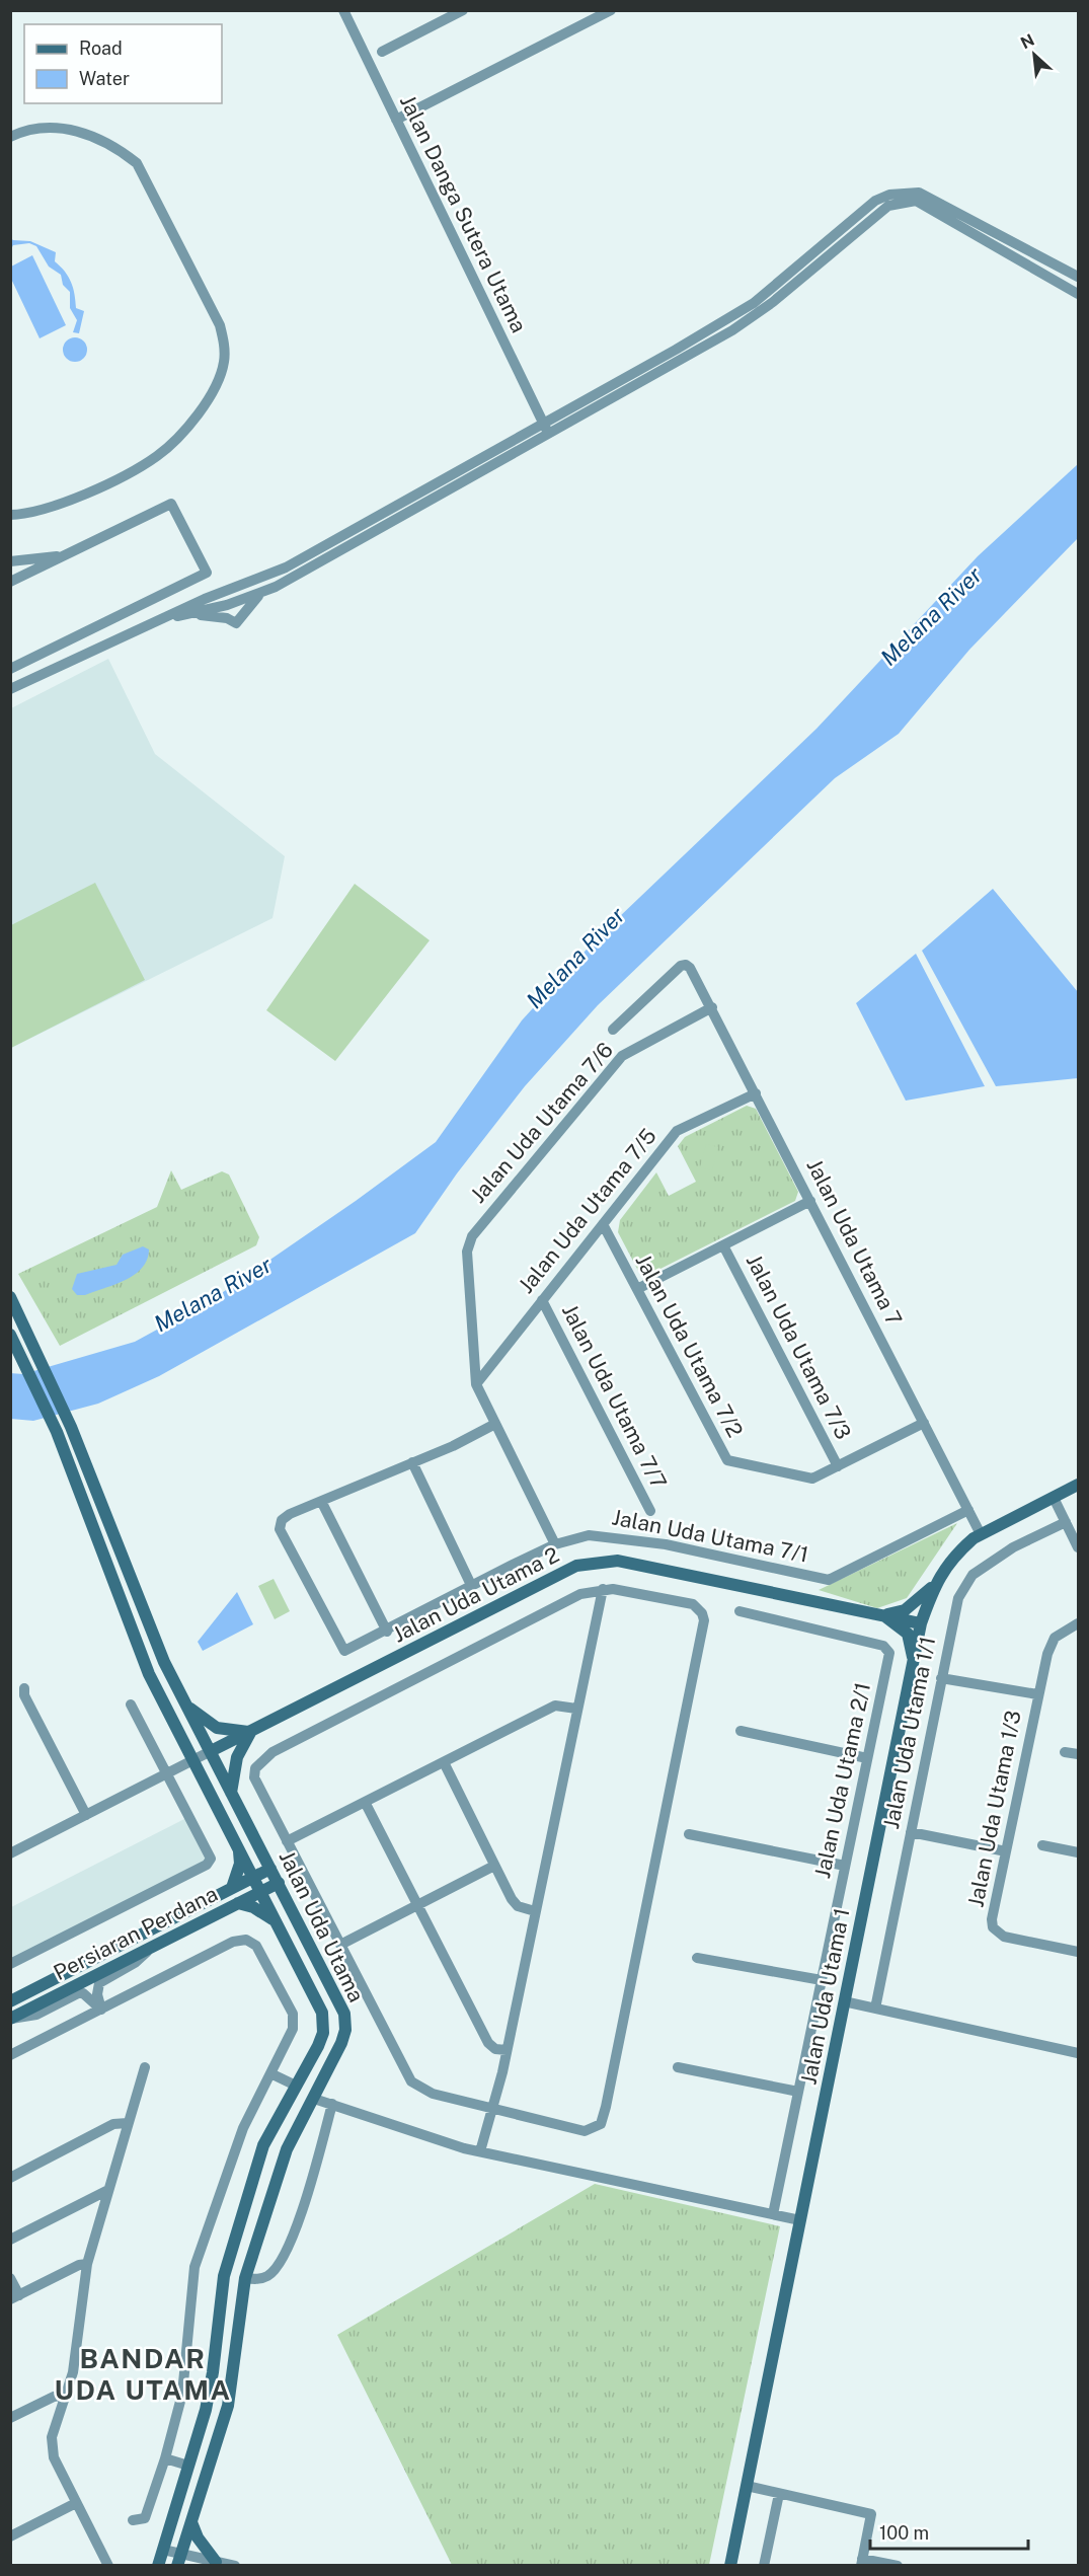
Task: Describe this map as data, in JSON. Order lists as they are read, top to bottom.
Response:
{
  "streets": {
    "street": [
      "Jalan Danga Sutera Utama",
      "Jalan Uda Utama 7/6",
      "Jalan Uda Utama 7/5",
      "Jalan Uda Utama 7",
      "Jalan Uda Utama 7/2",
      "Jalan Uda Utama 7/3",
      "Jalan Uda Utama 7/7",
      "Jalan Uda Utama 7/1",
      "Jalan Uda Utama 2",
      "Jalan Uda Utama 1/1",
      "Jalan Uda Utama 2/1",
      "Jalan Uda Utama 1/3",
      "Jalan Uda Utama",
      "Persiaran Perdana",
      "Jalan Uda Utama 1"
    ]
  },
  "crossings": [
    ["Jalan Uda Utama 7/6", "Jalan Uda Utama 7/5"],
    ["Jalan Uda Utama 7/6", "Jalan Uda Utama 7"],
    ["Jalan Uda Utama 7/5", "Jalan Uda Utama 7"],
    ["Jalan Uda Utama 7/5", "Jalan Uda Utama 7/2"],
    ["Jalan Uda Utama 7/5", "Jalan Uda Utama 7/7"],
    ["Jalan Uda Utama 7", "Jalan Uda Utama 7/2"],
    ["Jalan Uda Utama 7", "Jalan Uda Utama 7/1"],
    ["Jalan Uda Utama 7", "Jalan Uda Utama 1"],
    ["Jalan Uda Utama 7/2", "Jalan Uda Utama 7/3"],
    ["Jalan Uda Utama 2", "Jalan Uda Utama"],
    ["Jalan Uda Utama 2", "Jalan Uda Utama 1"],
    ["Jalan Uda Utama", "Persiaran Perdana"]
  ],
  "districts": ["BANDAR UDA UTAMA"],
  "water": ["Melana River"],
  "legend": ["Road", "Water"],
  "scale_bar": "100 m",
  "north": "top left"
}
